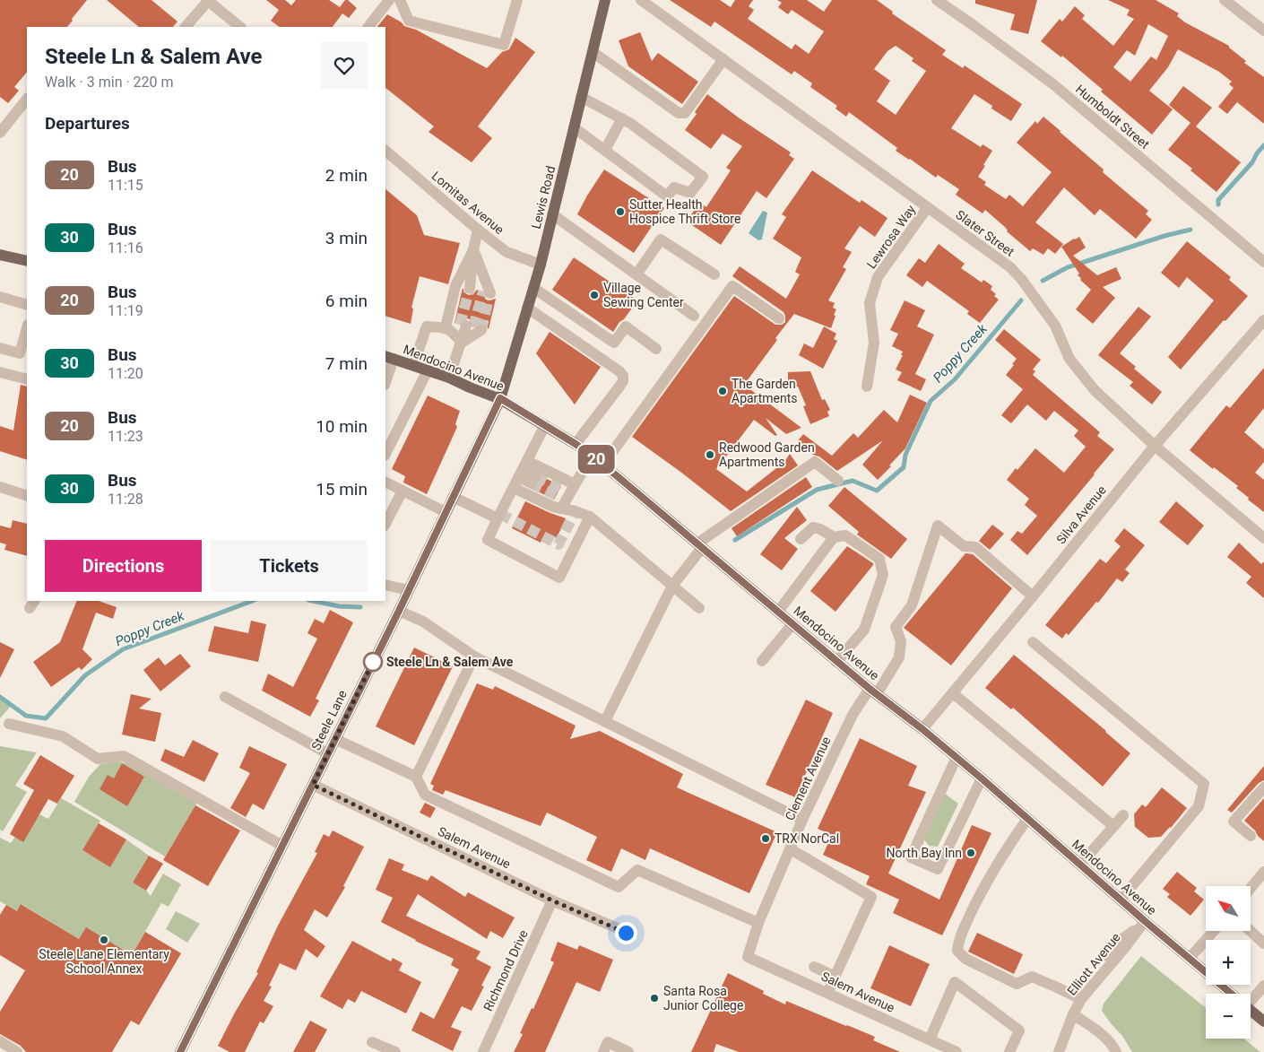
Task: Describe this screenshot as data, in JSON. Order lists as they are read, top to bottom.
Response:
{
  "streets": {
    "main road": ["Lewis Road", "Mendocino Avenue", "Steele Lane"],
    "street": [
      "Humboldt Street",
      "Lomitas Avenue",
      "Slater Street",
      "Lewrosa Way",
      "Silva Avenue",
      "Clement Avenue",
      "Salem Avenue",
      "Elliott Avenue",
      "Richmond Drive"
    ]
  },
  "crossings": [
    ["Lewis Road", "Lomitas Avenue"],
    ["Lewis Road", "Mendocino Avenue"],
    ["Lewis Road", "Steele Lane"],
    ["Slater Street", "Lewrosa Way"],
    ["Slater Street", "Silva Avenue"],
    ["Mendocino Avenue", "Silva Avenue"],
    ["Mendocino Avenue", "Steele Lane"],
    ["Mendocino Avenue", "Clement Avenue"],
    ["Mendocino Avenue", "Elliott Avenue"],
    ["Silva Avenue", "Clement Avenue"],
    ["Steele Lane", "Salem Avenue"],
    ["Clement Avenue", "Salem Avenue"],
    ["Salem Avenue", "Richmond Drive"]
  ],
  "water": ["Poppy Creek"],
  "places": [
    "Sutter Health Hospice Thrift Store",
    "Village Sewing Center",
    "The Garden Apartments",
    "Redwood Garden Apartments",
    "Steele Ln & Salem Ave",
    "TRX NorCal",
    "North Bay Inn",
    "Steele Lane Elementary School Annex",
    "Santa Rosa Junior College"
  ],
  "lines": ["bus line 20"],
  "north": "top left",
  "page": {
    "on_map": "20",
    "heading": [
      ["Steele Ln & Salem Ave", "Walk · 3 min · 220 m"],
      "Departures"
    ],
    "list": [
      {
        "mark": "20",
        "name": "Bus",
        "note": "11:15",
        "value": "2 min"
      },
      {
        "mark": "30",
        "name": "Bus",
        "note": "11:16",
        "value": "3 min"
      },
      {
        "mark": "20",
        "name": "Bus",
        "note": "11:19",
        "value": "6 min"
      },
      {
        "mark": "30",
        "name": "Bus",
        "note": "11:20",
        "value": "7 min"
      },
      {
        "mark": "20",
        "name": "Bus",
        "note": "11:23",
        "value": "10 min"
      },
      {
        "mark": "30",
        "name": "Bus",
        "note": "11:28",
        "value": "15 min"
      }
    ],
    "buttons": ["Directions", "Tickets"],
    "map_buttons": ["+", "−"]
  }
}
